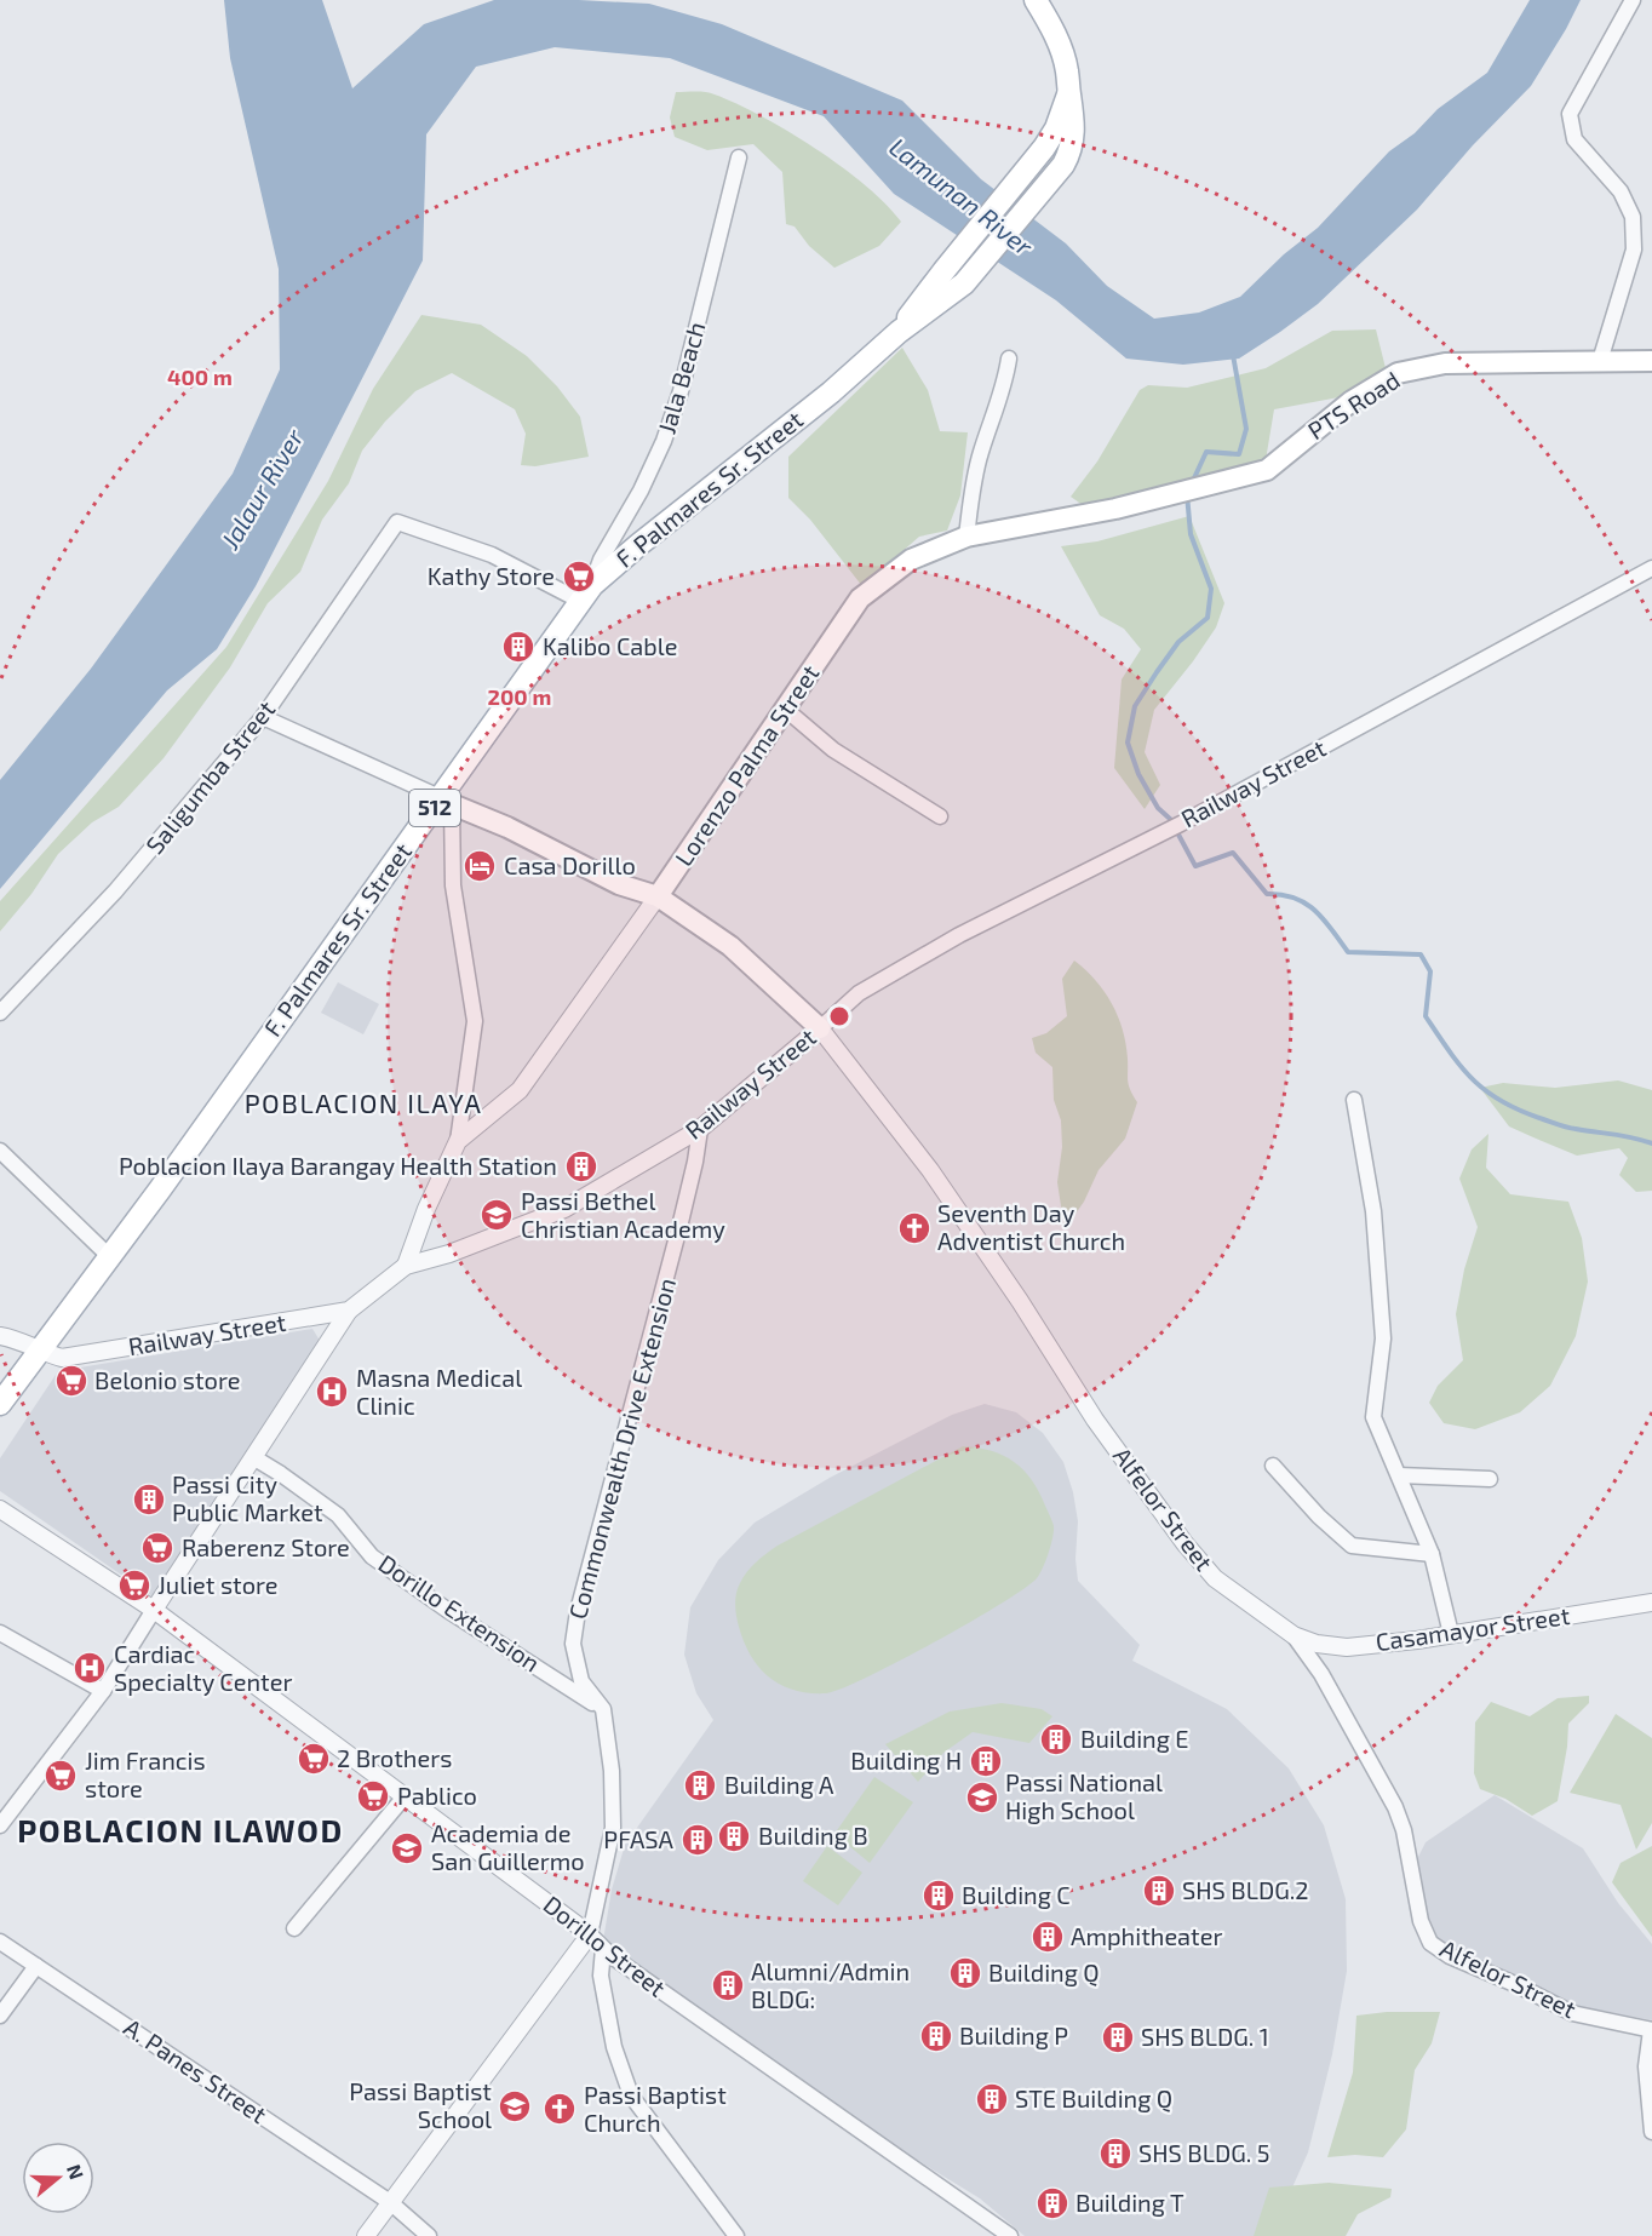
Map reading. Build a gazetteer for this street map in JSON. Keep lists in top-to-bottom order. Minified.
{"streets":{"main road":["PTS Road","F. Palmares Sr. Street","Lorenzo Palma Street","512"],"street":["Jala Beach","Saligumba Street","Railway Street","Commonwealth Drive Extension","Alfelor Street","Dorillo Extension","Casamayor Street","Dorillo Street","A. Panes Street"]},"crossings":[["Jala Beach","F. Palmares Sr. Street"],["Jala Beach","Saligumba Street"],["PTS Road","Lorenzo Palma Street"],["F. Palmares Sr. Street","Saligumba Street"],["F. Palmares Sr. Street","Railway Street"],["F. Palmares Sr. Street","512"],["Railway Street","Commonwealth Drive Extension"],["Railway Street","Alfelor Street"],["Commonwealth Drive Extension","Dorillo Extension"],["Commonwealth Drive Extension","Dorillo Street"],["Alfelor Street","Casamayor Street"]],"districts":["POBLACION ILAYA","POBLACION ILAWOD"],"water":["Lamunan River","Jalaur River"],"places":{"supermarket":["Kathy Store","Belonio store","Raberenz Store","Juliet store","2 Brothers","Jim Francis store","Pablico"],"building":["Kalibo Cable","Poblacion Ilaya Barangay Health Station","Passi City Public Market","Building E","Building H","Building A","Building B","PFASA","SHS BLDG.2","Building C","Amphitheater","Building Q","Alumni/Admin BLDG:","Building P","SHS BLDG. 1","STE Building Q","SHS BLDG. 5","Building T"],"hotel":["Casa Dorillo"],"school or university":["Passi Bethel Christian Academy","Passi National High School","Academia de San Guillermo","Passi Baptist School"],"church":["Seventh Day Adventist Church","Passi Baptist Church"],"hospital":["Masna Medical Clinic","Cardiac Specialty Center"]},"north":"right","rings":["400 m","200 m"]}
